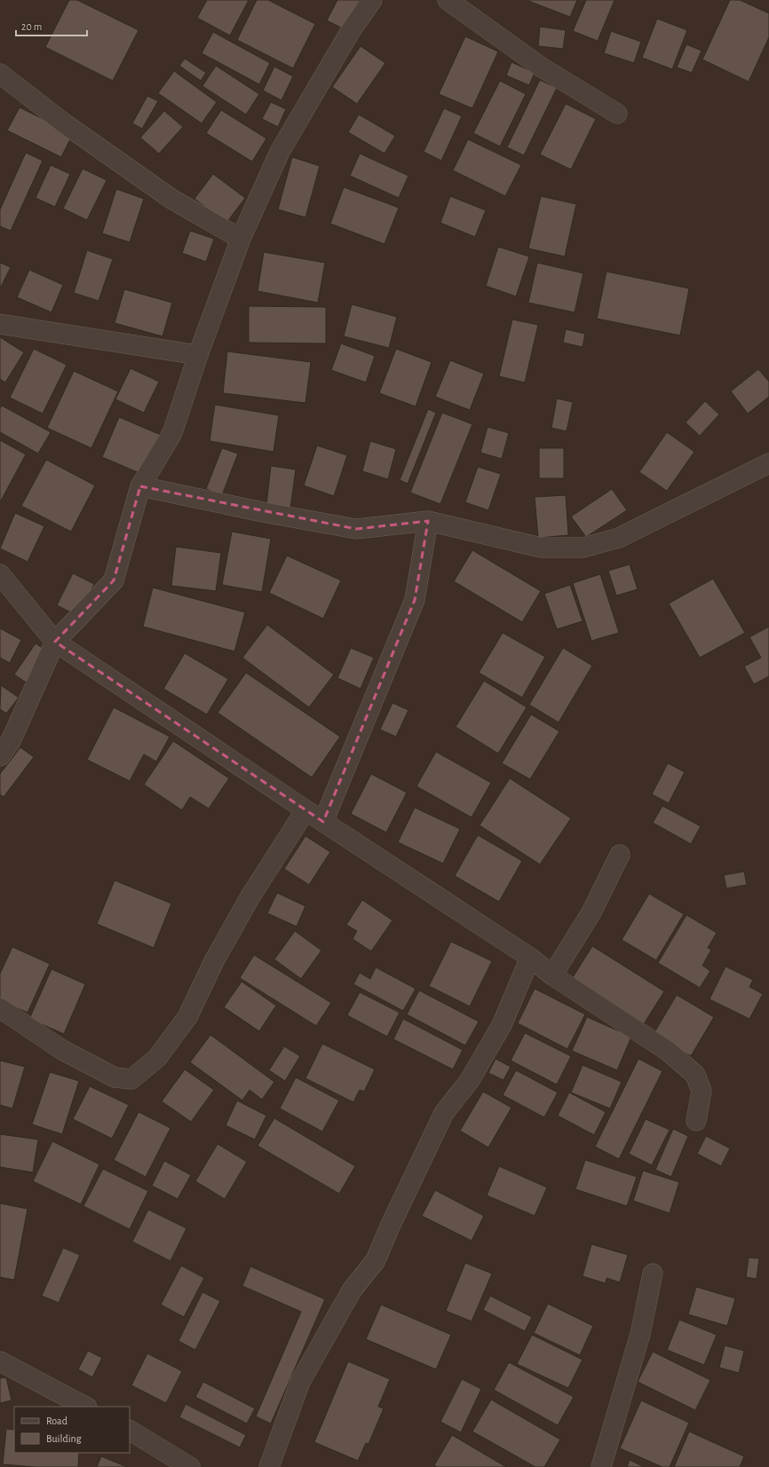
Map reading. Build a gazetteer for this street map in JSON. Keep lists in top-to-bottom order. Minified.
{"legend":["Road","Building"],"scale_bar":"20 m"}
